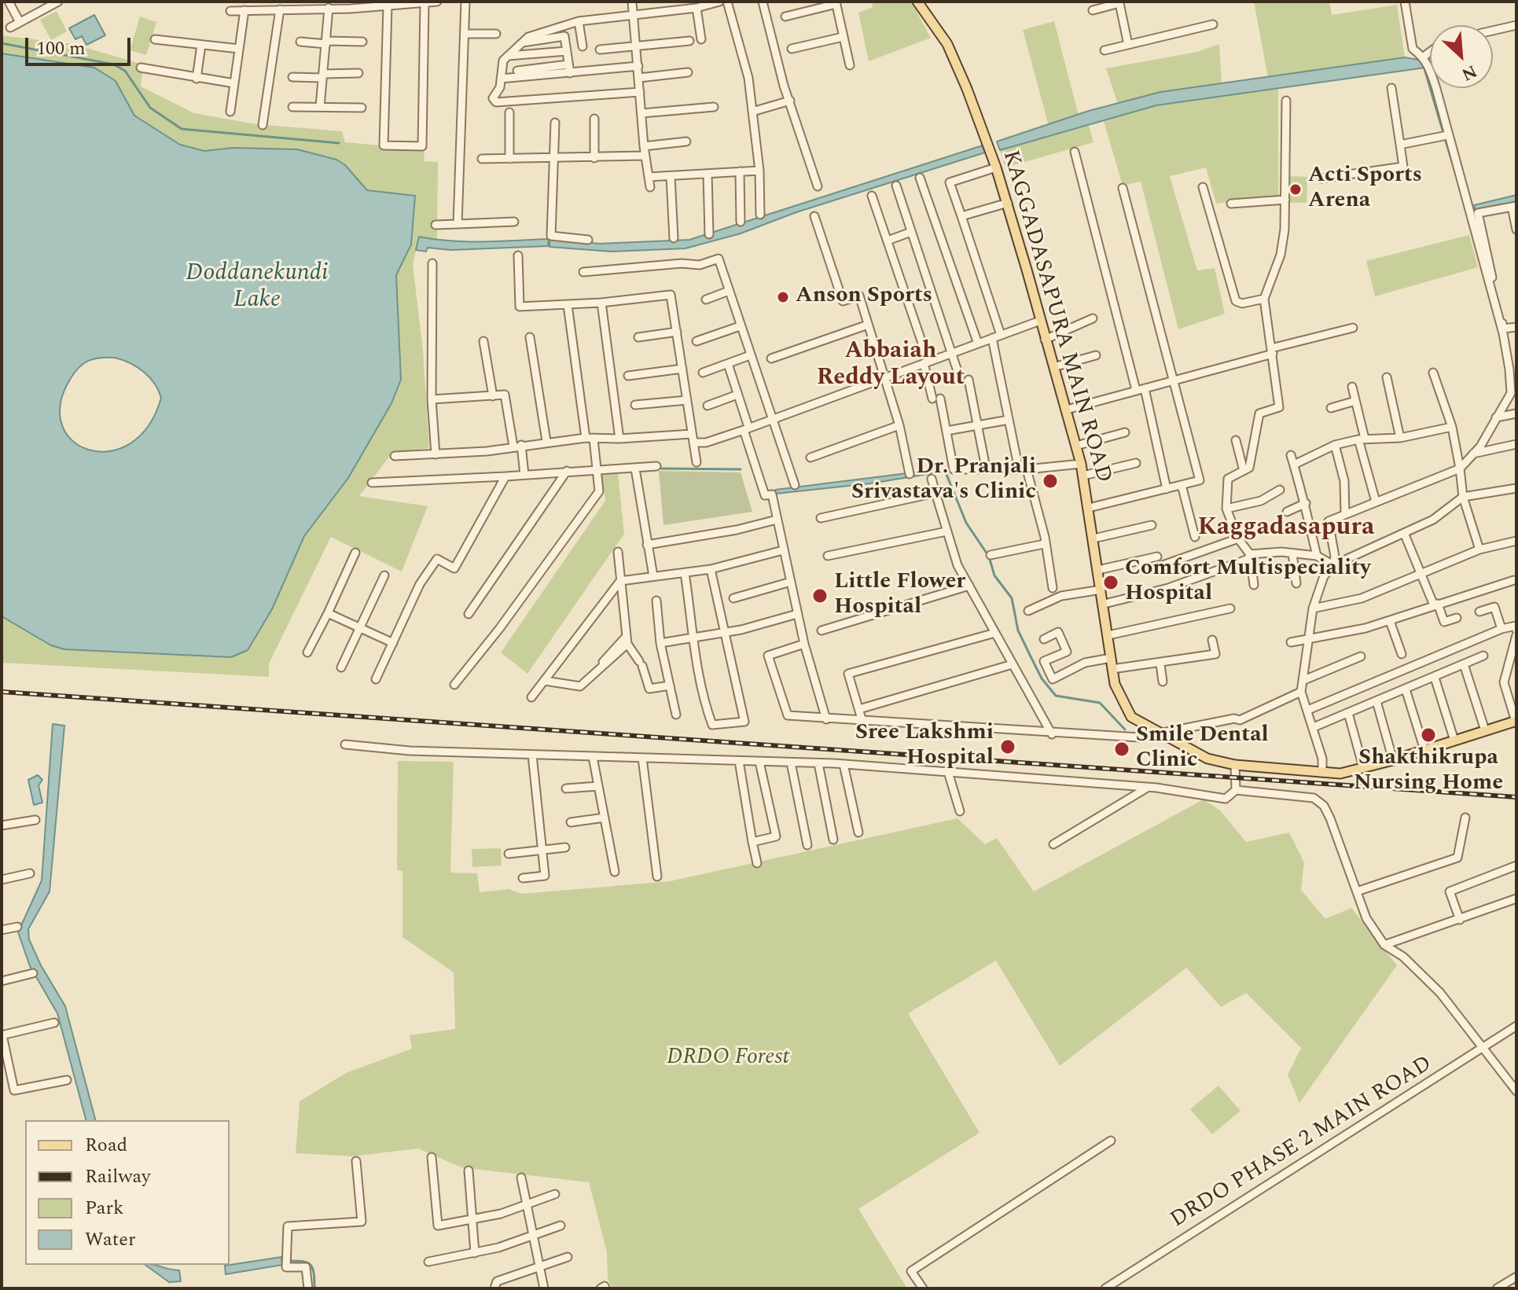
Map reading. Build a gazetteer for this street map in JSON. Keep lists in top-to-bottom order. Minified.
{"streets":{"main road":["KAGGADASAPURA MAIN ROAD"],"street":["DRDO PHASE 2 MAIN ROAD"]},"districts":["Abbaiah Reddy Layout","Kaggadasapura"],"water":["Doddanekundi Lake"],"parks":["DRDO Forest"],"places":["Acti Sports Arena","Anson Sports","Dr. Pranjali Srivastava's Clinic","Comfort Multispeciality Hospital","Little Flower Hospital","Shakthikrupa Nursing Home","Sree Lakshmi Hospital","Smile Dental Clinic"],"legend":["Road","Railway","Park","Water"],"scale_bar":"100 m","north":"bottom right"}
